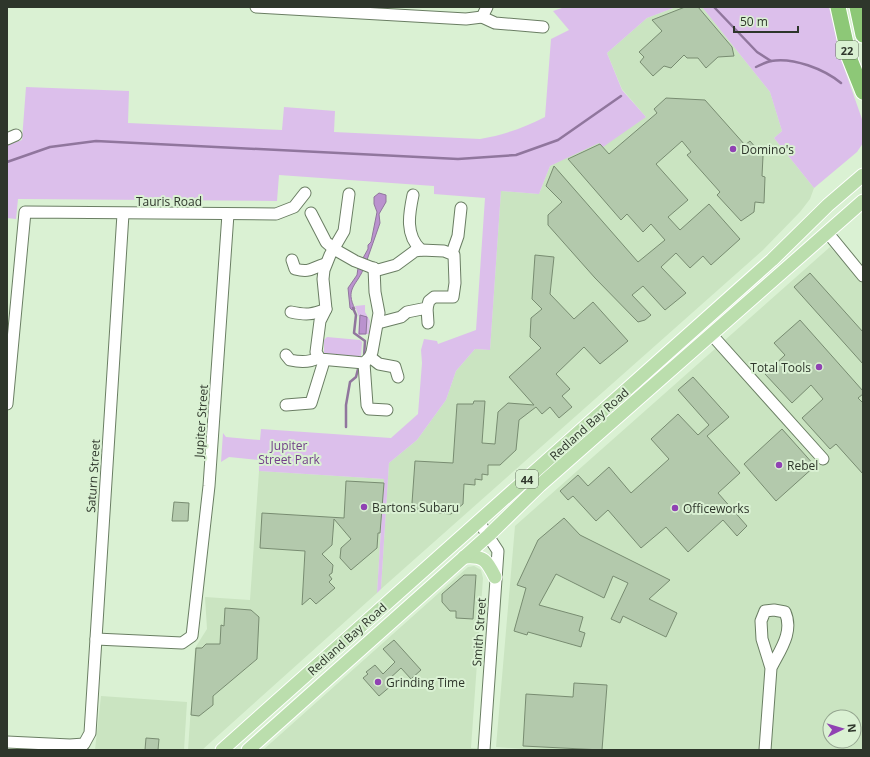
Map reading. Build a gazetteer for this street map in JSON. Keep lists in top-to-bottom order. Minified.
{"streets":{"highway":["22"],"main road":["Redland Bay Road","44"],"street":["Tauris Road","Jupiter Street","Saturn Street","Smith Street"]},"crossings":[["Tauris Road","Jupiter Street"],["Tauris Road","Saturn Street"],["Jupiter Street","Saturn Street"],["Redland Bay Road","Smith Street"]],"parks":["Jupiter Street Park"],"places":["Domino's","Total Tools","Rebel","Bartons Subaru","Officeworks","Grinding Time"],"scale_bar":"50 m","north":"right"}
